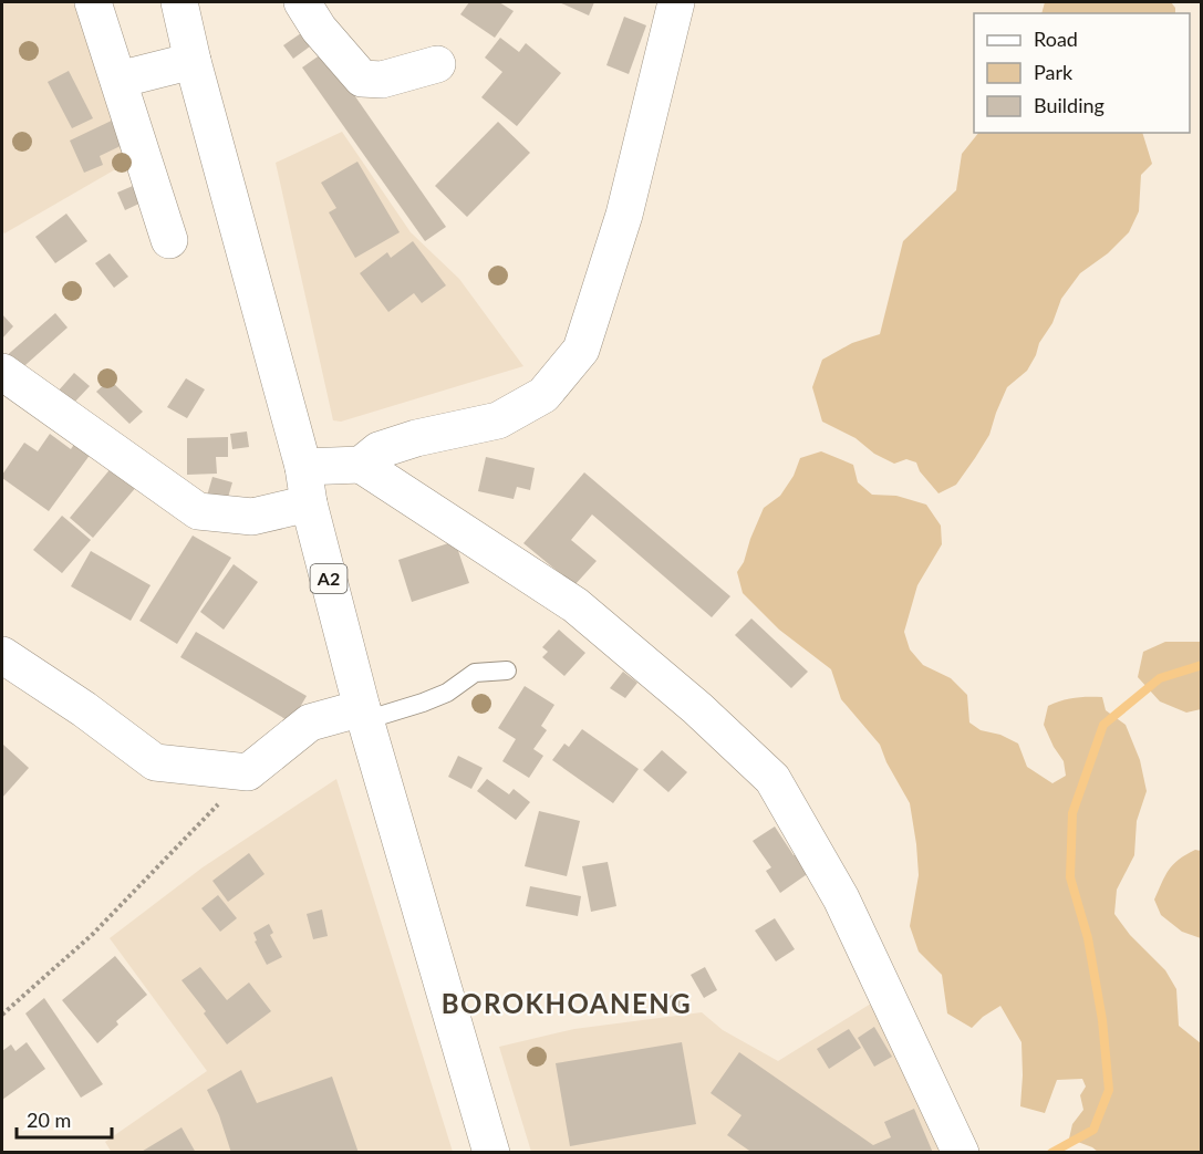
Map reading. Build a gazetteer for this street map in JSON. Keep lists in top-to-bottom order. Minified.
{"streets":{"street":["A2"]},"districts":["BOROKHOANENG"],"legend":["Road","Park","Building"],"scale_bar":"20 m"}
